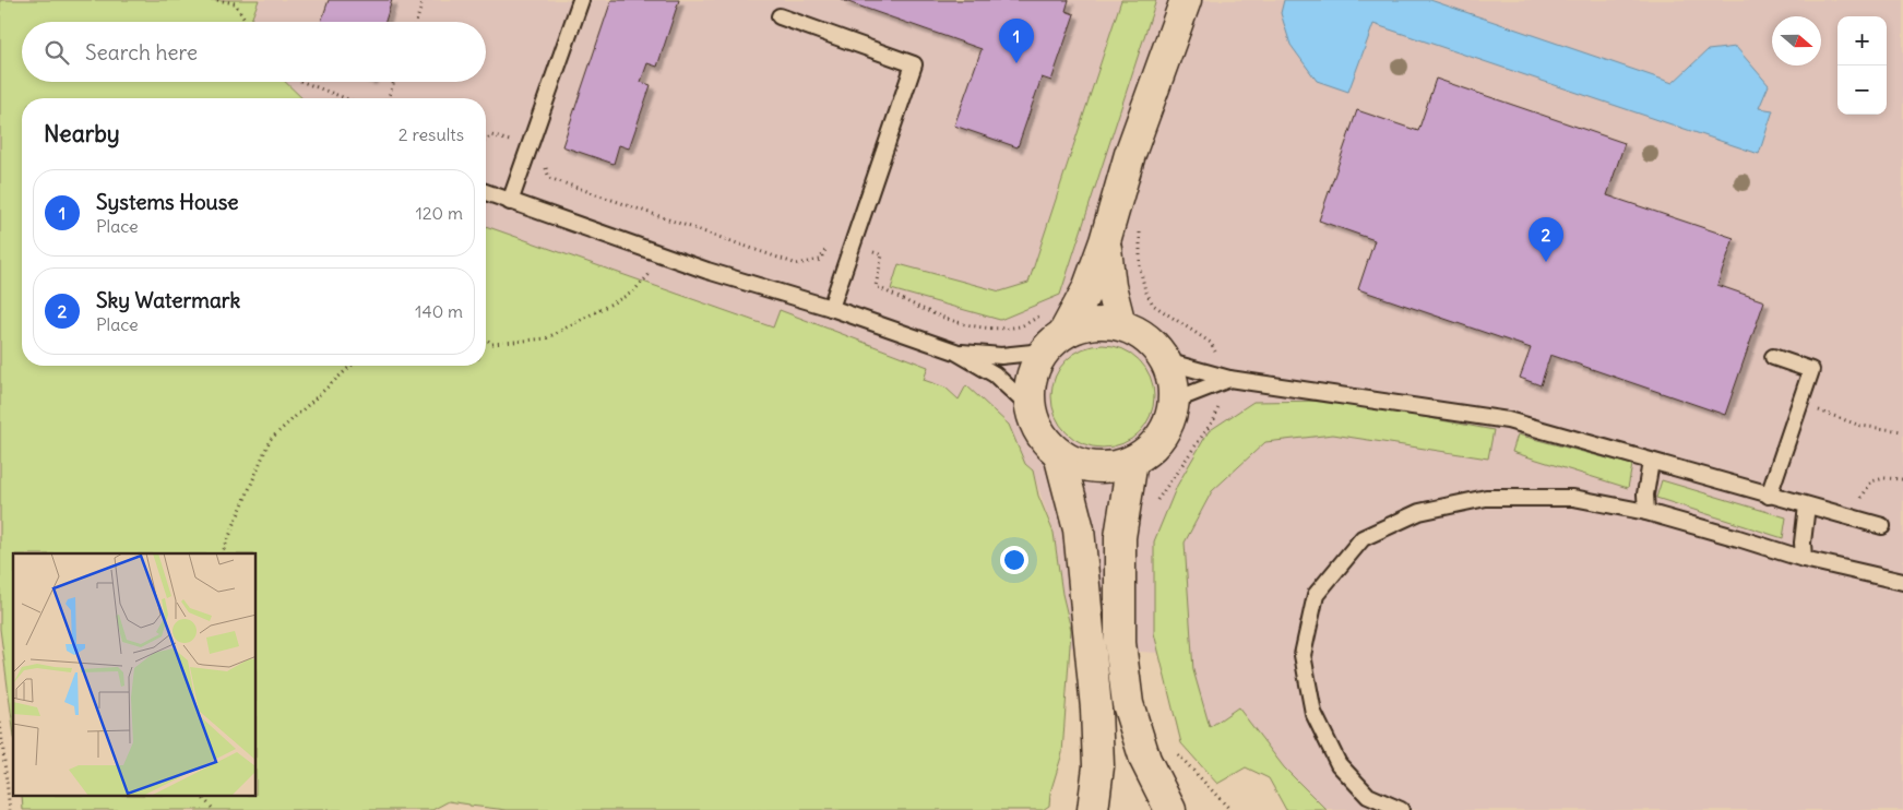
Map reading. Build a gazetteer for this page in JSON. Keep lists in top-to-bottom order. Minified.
{"north":"right","page":{"map_buttons":["+","−"],"pins":["1","2"],"search":"Search here","heading":["Nearby","2 results"],"list":[{"mark":"1","name":"Systems House","note":"Place","value":"120 m"},{"mark":"2","name":"Sky Watermark","note":"Place","value":"140 m"}]}}
